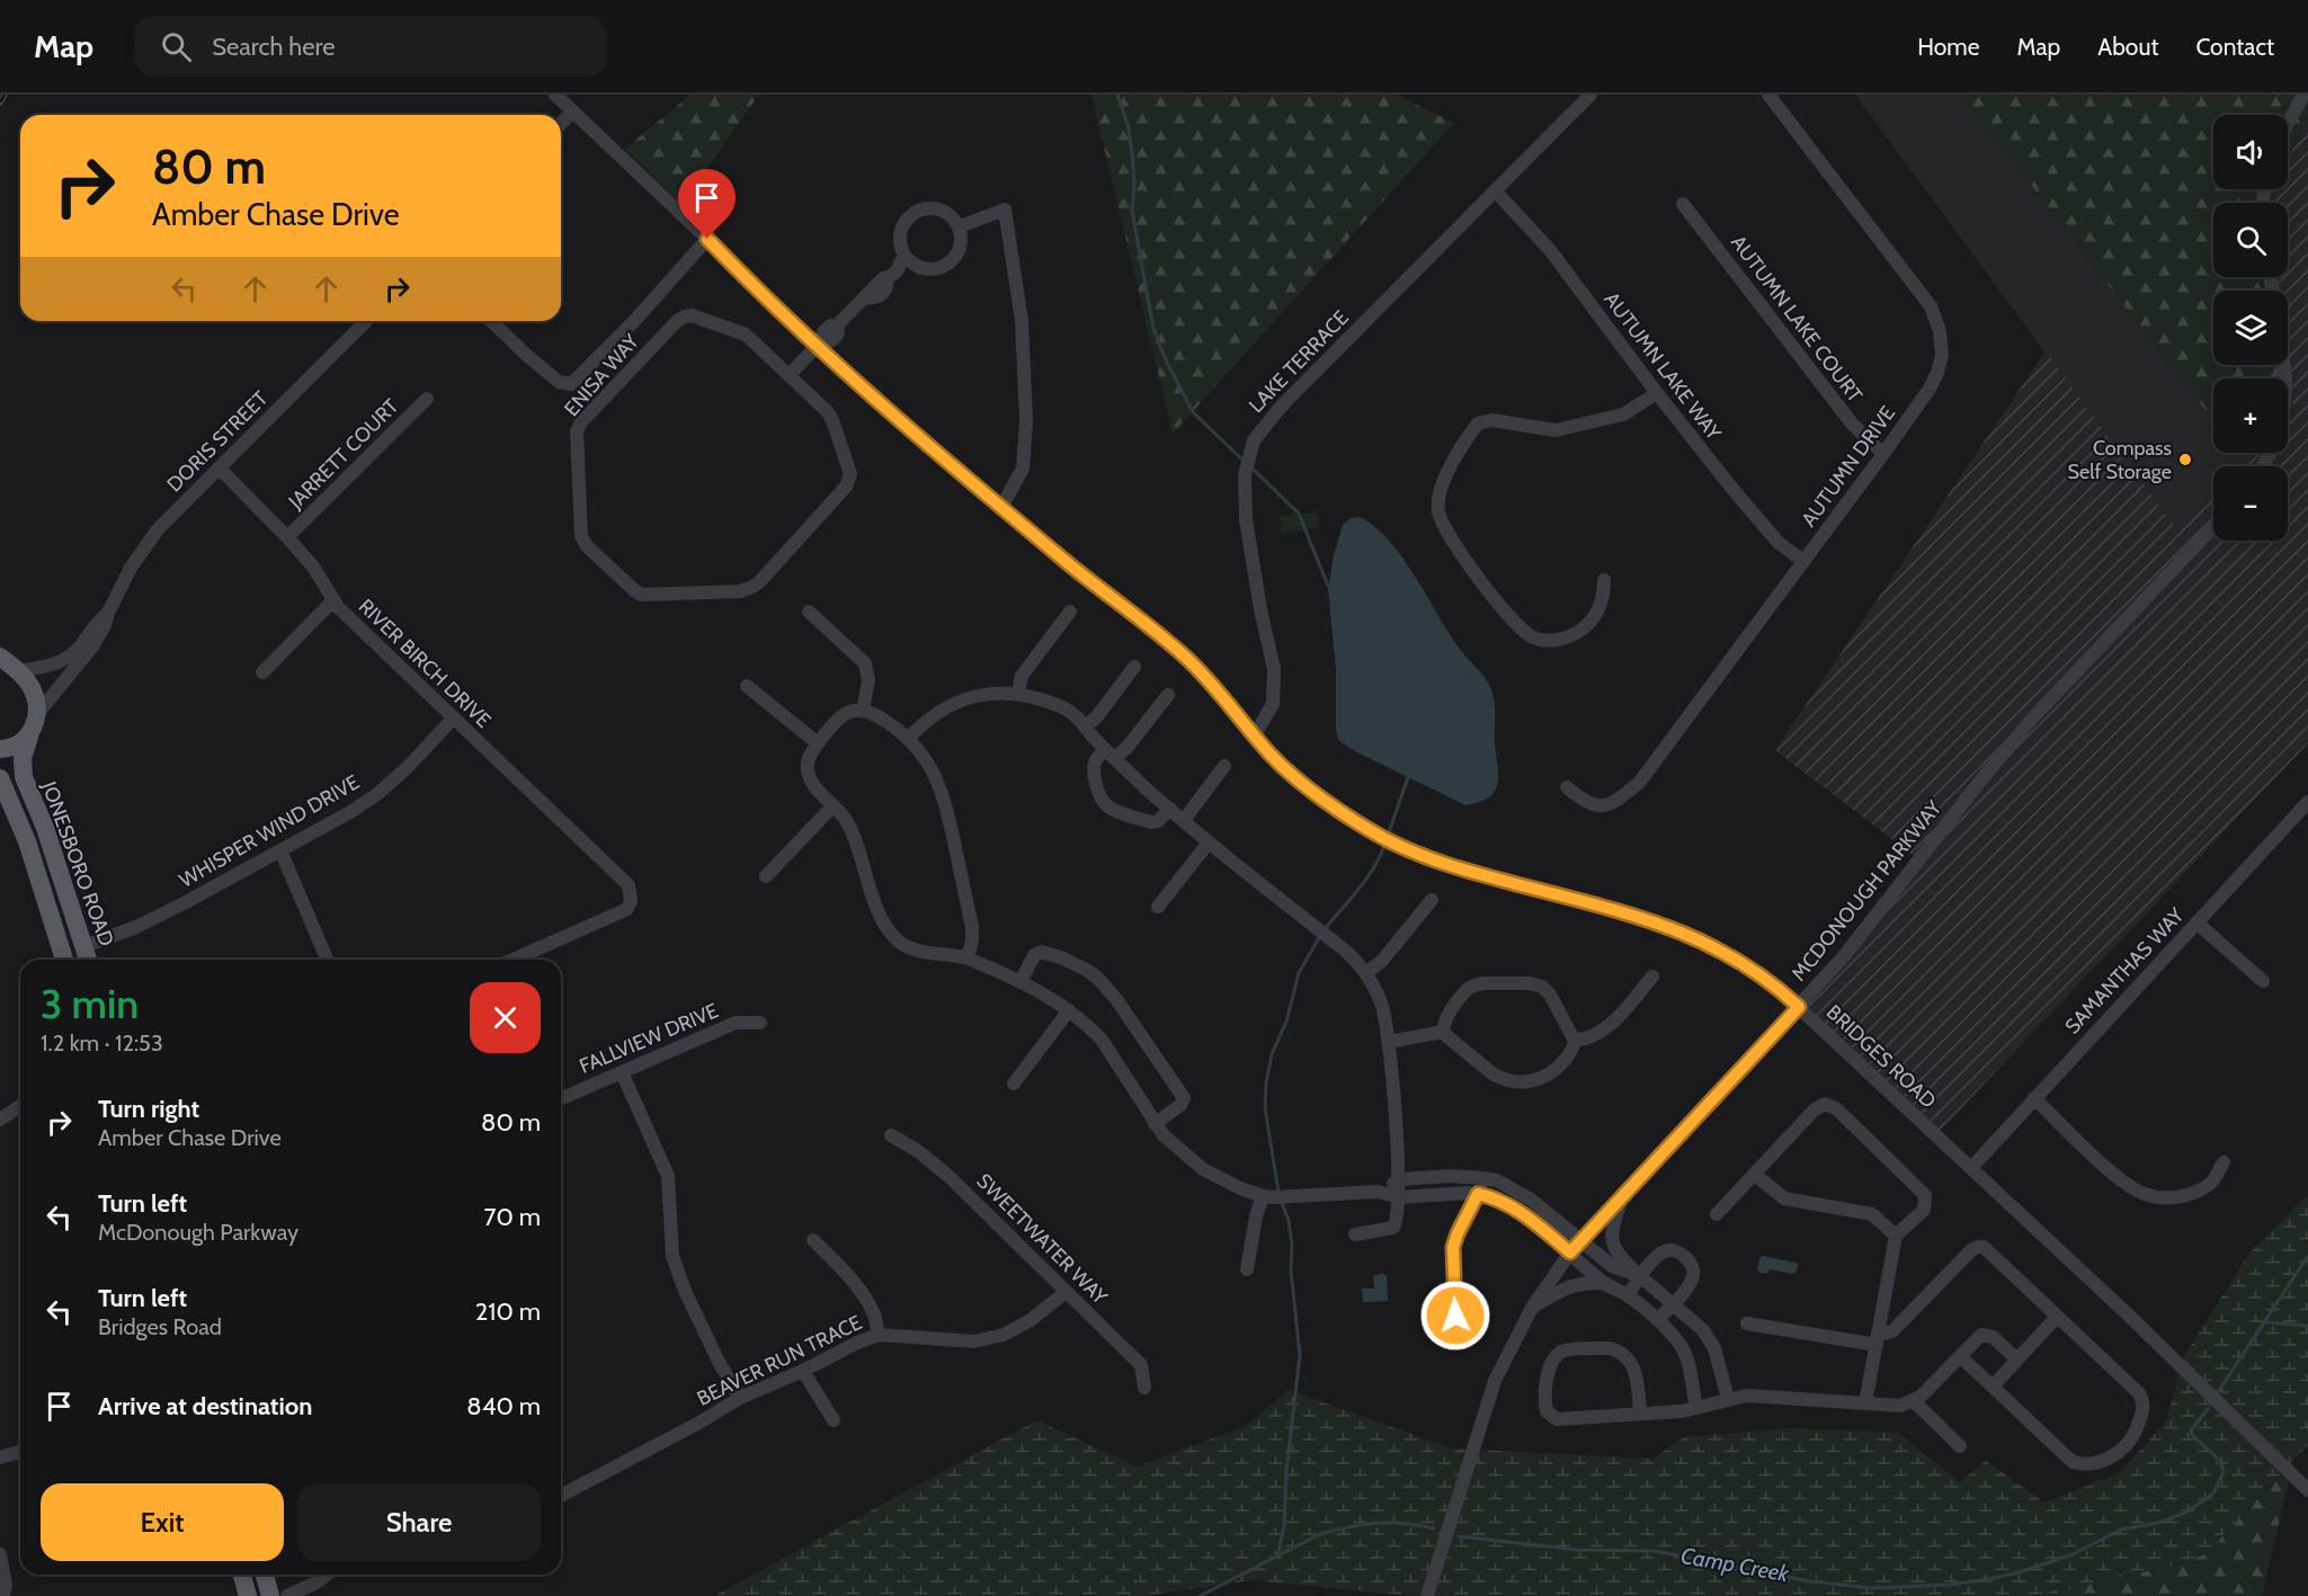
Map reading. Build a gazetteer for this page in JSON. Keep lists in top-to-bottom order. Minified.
{"streets":{"main road":["JONESBORO ROAD"],"street":["AUTUMN LAKE COURT","LAKE TERRACE","AUTUMN LAKE WAY","ENISA WAY","DORIS STREET","JARRETT COURT","AUTUMN DRIVE","RIVER BIRCH DRIVE","WHISPER WIND DRIVE","MCDONOUGH PARKWAY","SAMANTHAS WAY","FALLVIEW DRIVE","BRIDGES ROAD","SWEETWATER WAY","BEAVER RUN TRACE"]},"crossings":[["AUTUMN LAKE COURT","AUTUMN DRIVE"],["LAKE TERRACE","AUTUMN LAKE WAY"],["LAKE TERRACE","BRIDGES ROAD"],["AUTUMN LAKE WAY","AUTUMN DRIVE"],["DORIS STREET","RIVER BIRCH DRIVE"],["DORIS STREET","JONESBORO ROAD"],["JARRETT COURT","RIVER BIRCH DRIVE"],["RIVER BIRCH DRIVE","WHISPER WIND DRIVE"],["WHISPER WIND DRIVE","JONESBORO ROAD"],["MCDONOUGH PARKWAY","BRIDGES ROAD"],["SAMANTHAS WAY","BRIDGES ROAD"],["SWEETWATER WAY","BEAVER RUN TRACE"]],"water":["Camp Creek"],"places":["Compass Self Storage"],"page":{"header":"Map","search":"Search here","nav":["Home","Map","About","Contact"],"map_buttons":["+","−"],"turn":["80 m","Amber Chase Drive"],"heading":["3 min","1.2 km · 12:53"],"list":[{"name":"Turn right","note":"Amber Chase Drive","value":"80 m"},{"name":"Turn left","note":"McDonough Parkway","value":"70 m"},{"name":"Turn left","note":"Bridges Road","value":"210 m"},{"name":"Arrive at destination","value":"840 m"}],"buttons":["Exit","Share"]}}
